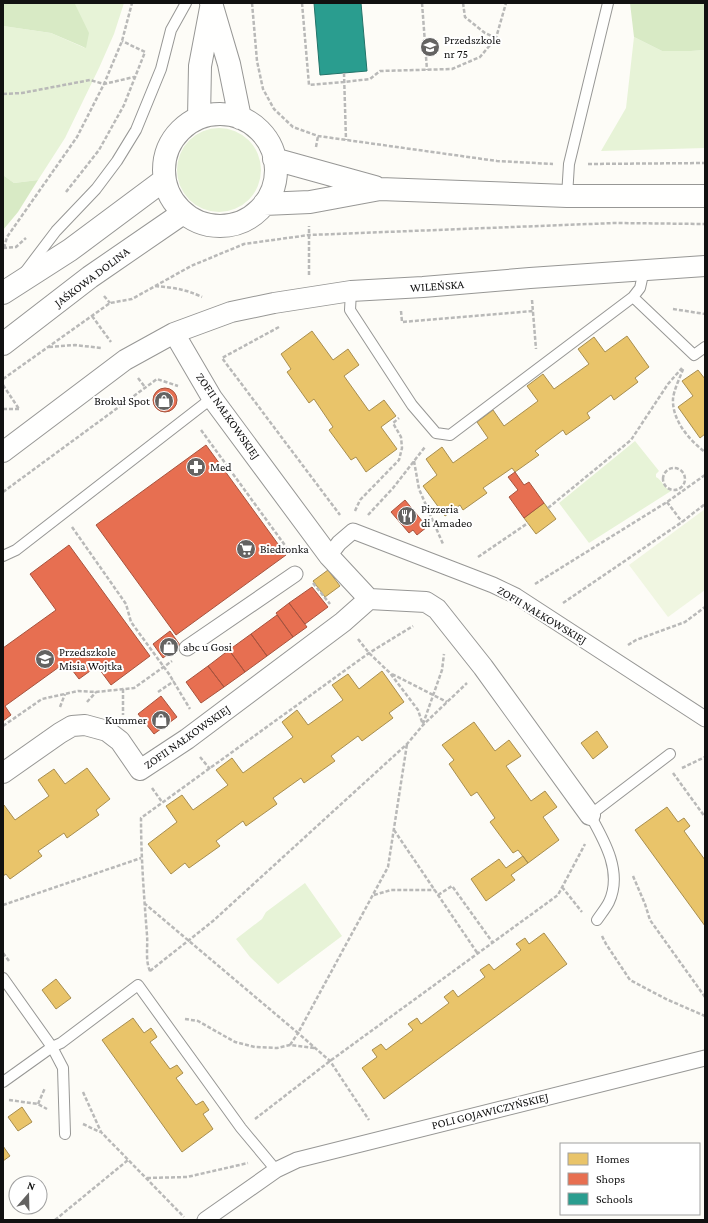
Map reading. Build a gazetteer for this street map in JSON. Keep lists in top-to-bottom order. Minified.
{"streets":{"street":["JAŚKOWA DOLINA","WILEŃSKA","ZOFII NAŁKOWSKIEJ","POLI GOJAWICZYŃSKIEJ"]},"crossings":[["WILEŃSKA","ZOFII NAŁKOWSKIEJ"]],"places":{"school or university":["Przedszkole nr 75","Przedszkole Misia Wojtka"],"shop":["Brokuł Spot","abc u Gosi","Kummer"],"pharmacy":["Med"],"restaurant":["Pizzeria di Amadeo"],"supermarket":["Biedronka"]},"legend":["Homes","Shops","Schools"],"north":"top"}
